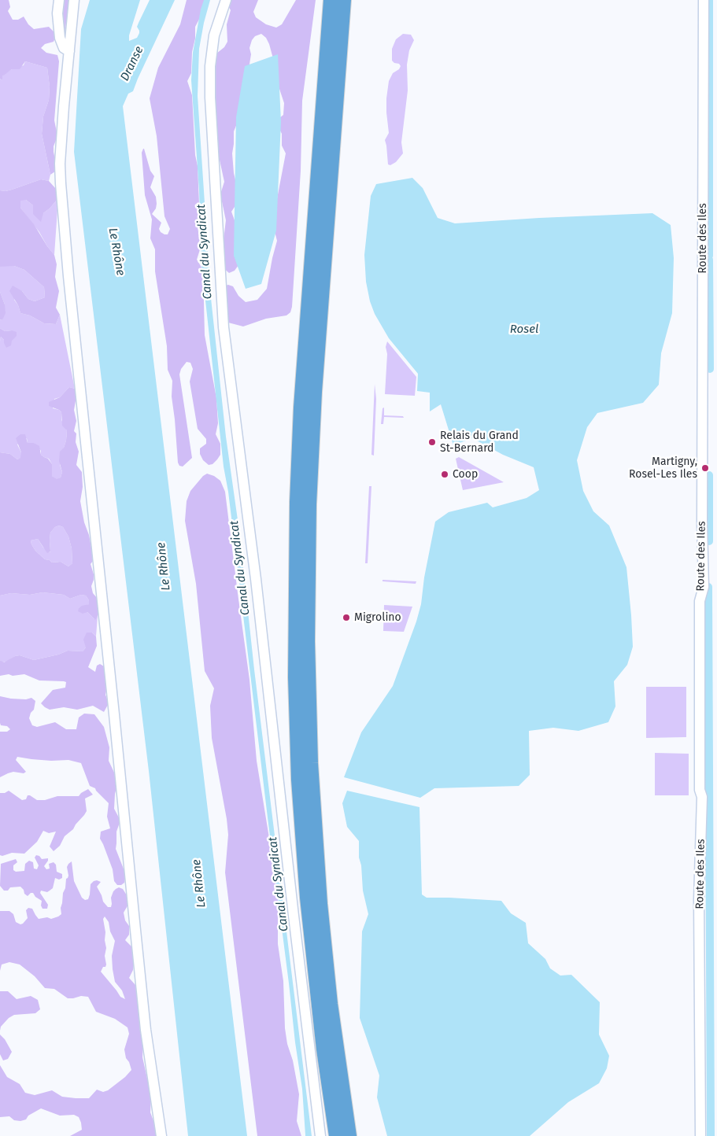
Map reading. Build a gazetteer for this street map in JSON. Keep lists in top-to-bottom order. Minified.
{"streets":{"street":["Route des Iles"]},"water":["Dranse","Le Rhône","Canal du Syndicat","Rosel"],"places":["Relais du Grand St-Bernard","Martigny, Rosel-Les Iles","Coop","Migrolino"]}
